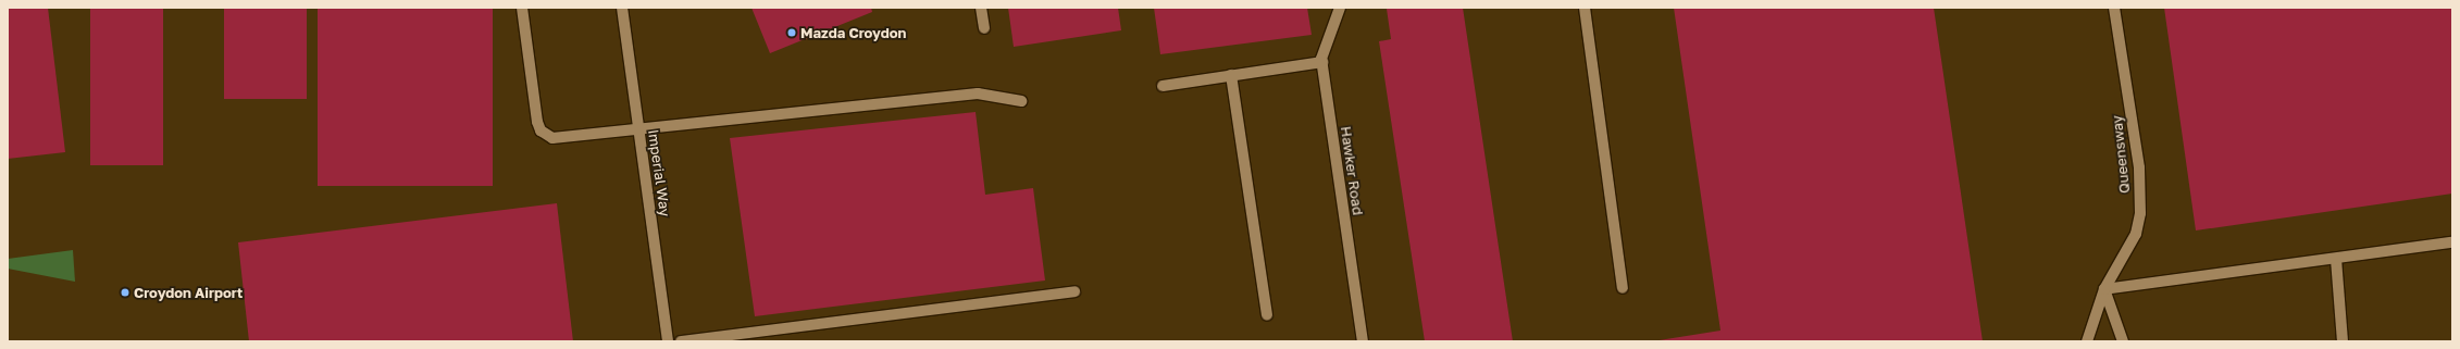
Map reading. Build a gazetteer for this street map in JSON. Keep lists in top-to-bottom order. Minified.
{"streets":{"street":["Queensway","Hawker Road","Imperial Way"]},"places":["Mazda Croydon","Croydon Airport"]}
